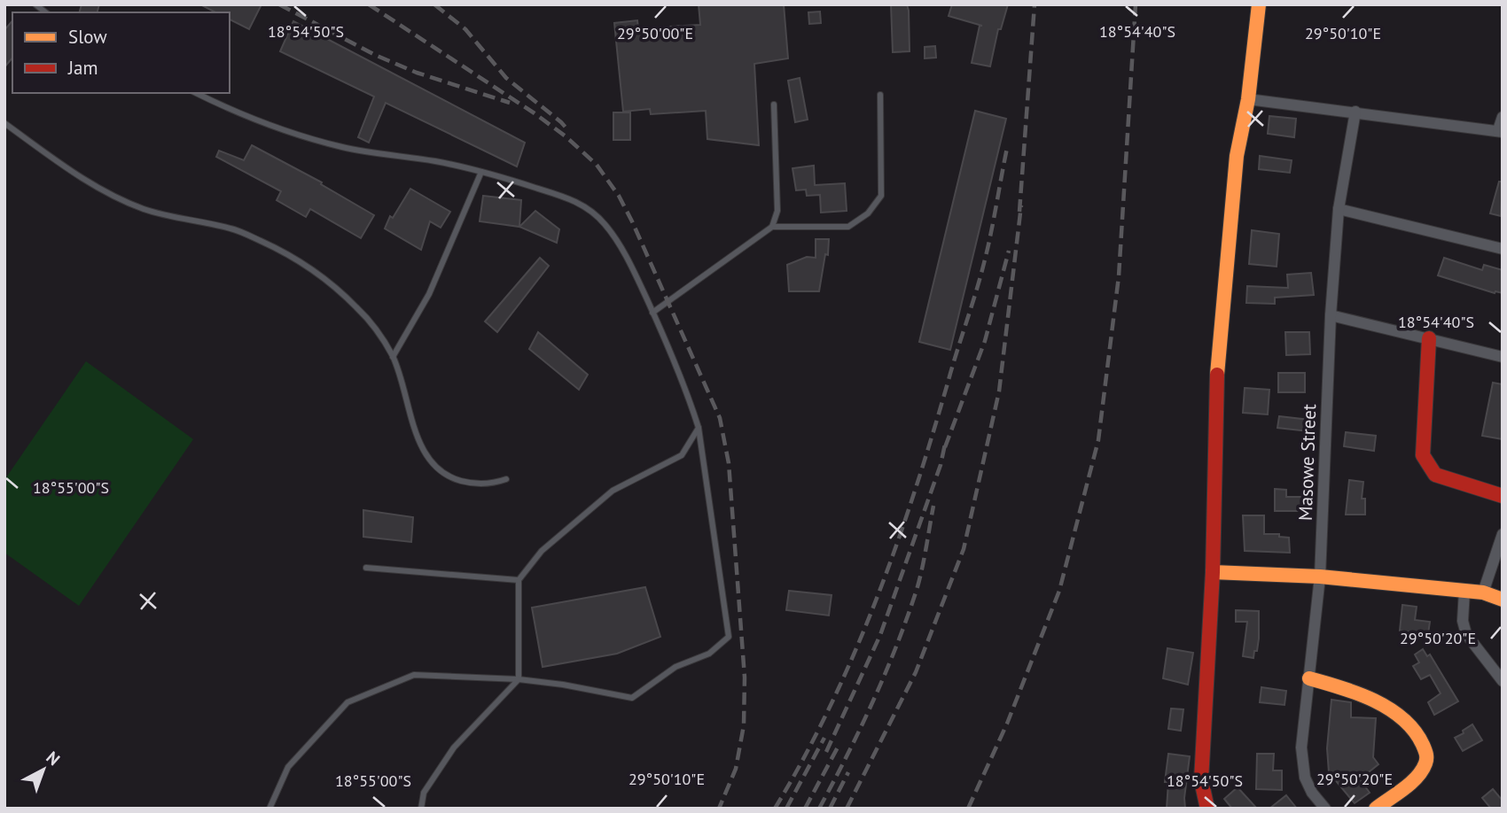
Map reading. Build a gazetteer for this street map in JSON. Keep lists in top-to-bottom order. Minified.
{"streets":{"street":["Masowe Street"]},"legend":["Slow","Jam"],"north":"top right","coordinates":["18°54'50\"S","18°54'40\"S","29°50'00\"E","29°50'10\"E","18°55'00\"S","29°50'20\"E"]}
